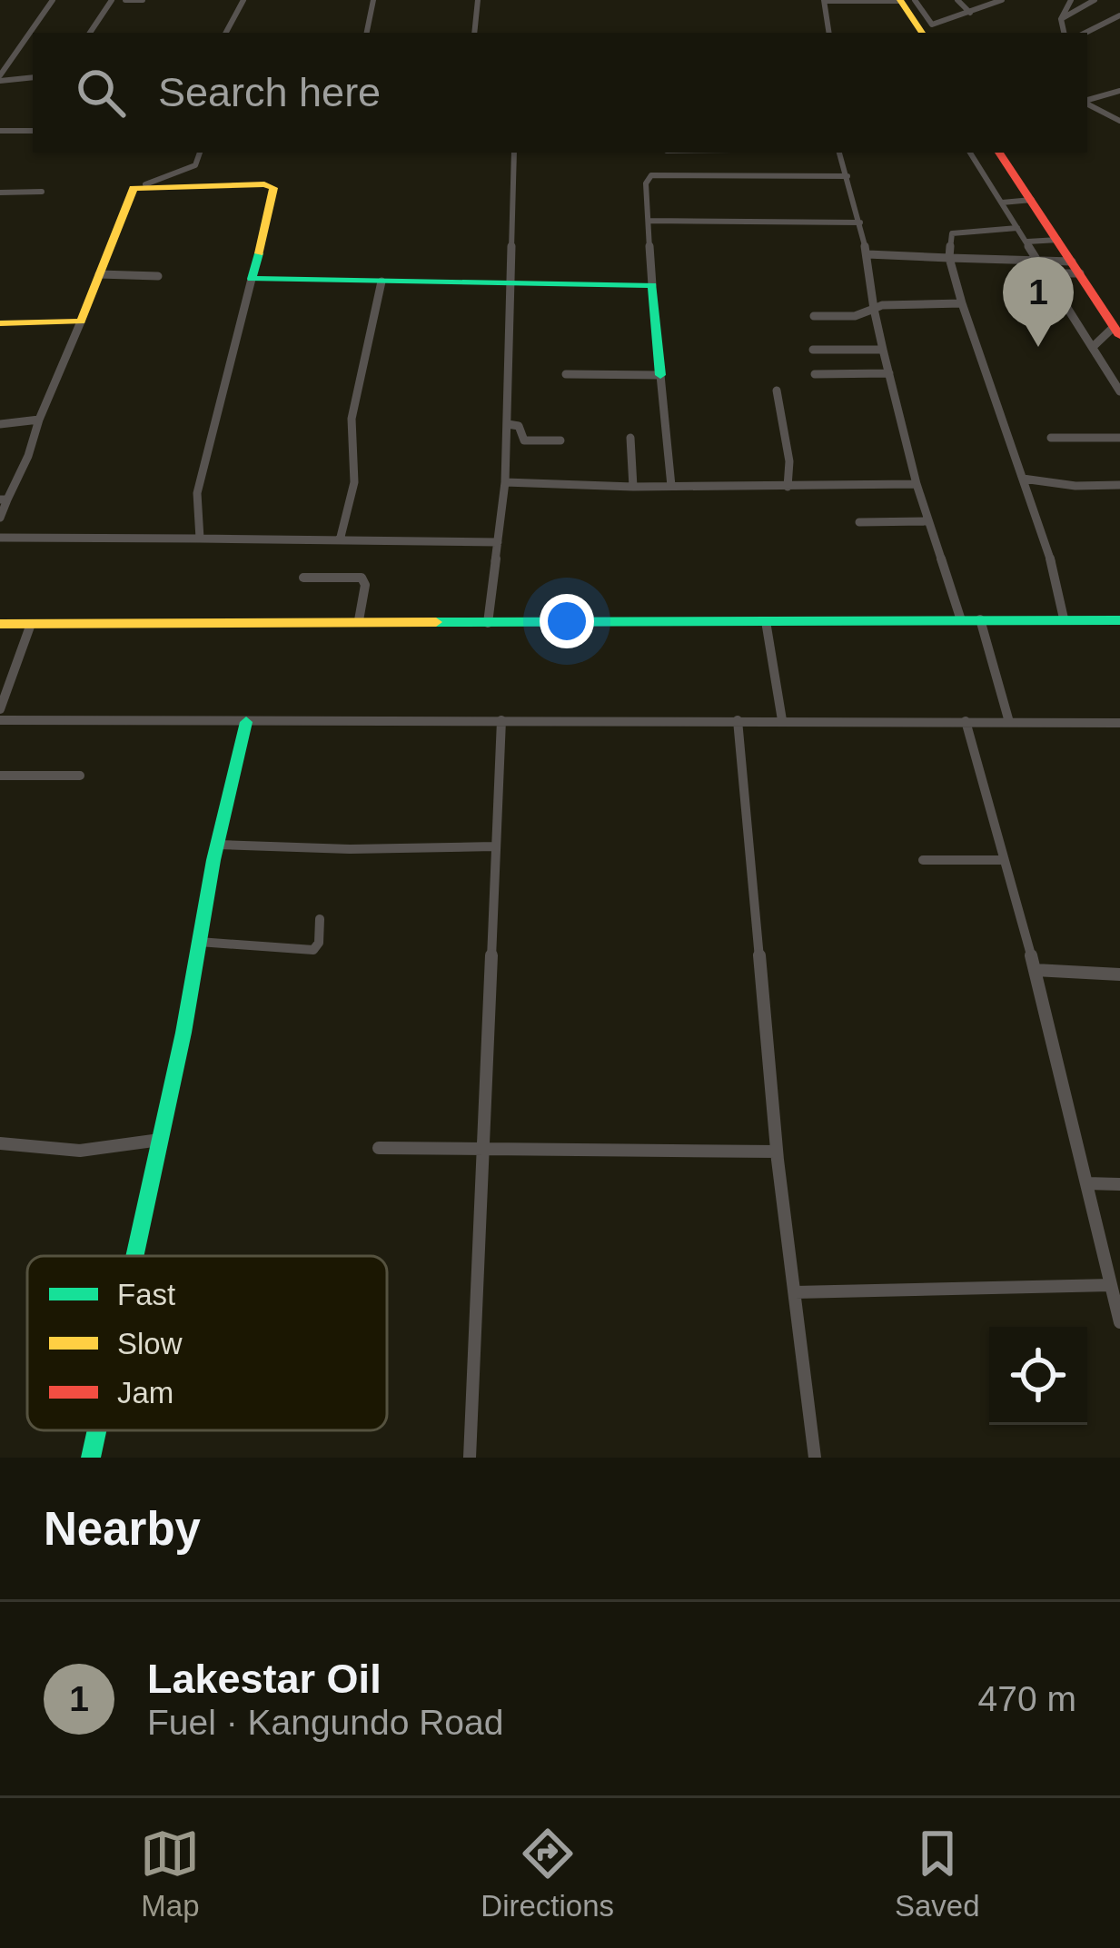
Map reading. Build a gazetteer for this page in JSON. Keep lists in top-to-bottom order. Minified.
{"legend":["Fast","Slow","Jam"],"page":{"search":"Search here","pins":"1","heading":"Nearby","list":[{"mark":"1","name":"Lakestar Oil","note":"Fuel · Kangundo Road","value":"470 m"}],"nav":["Map","Directions","Saved"]}}
